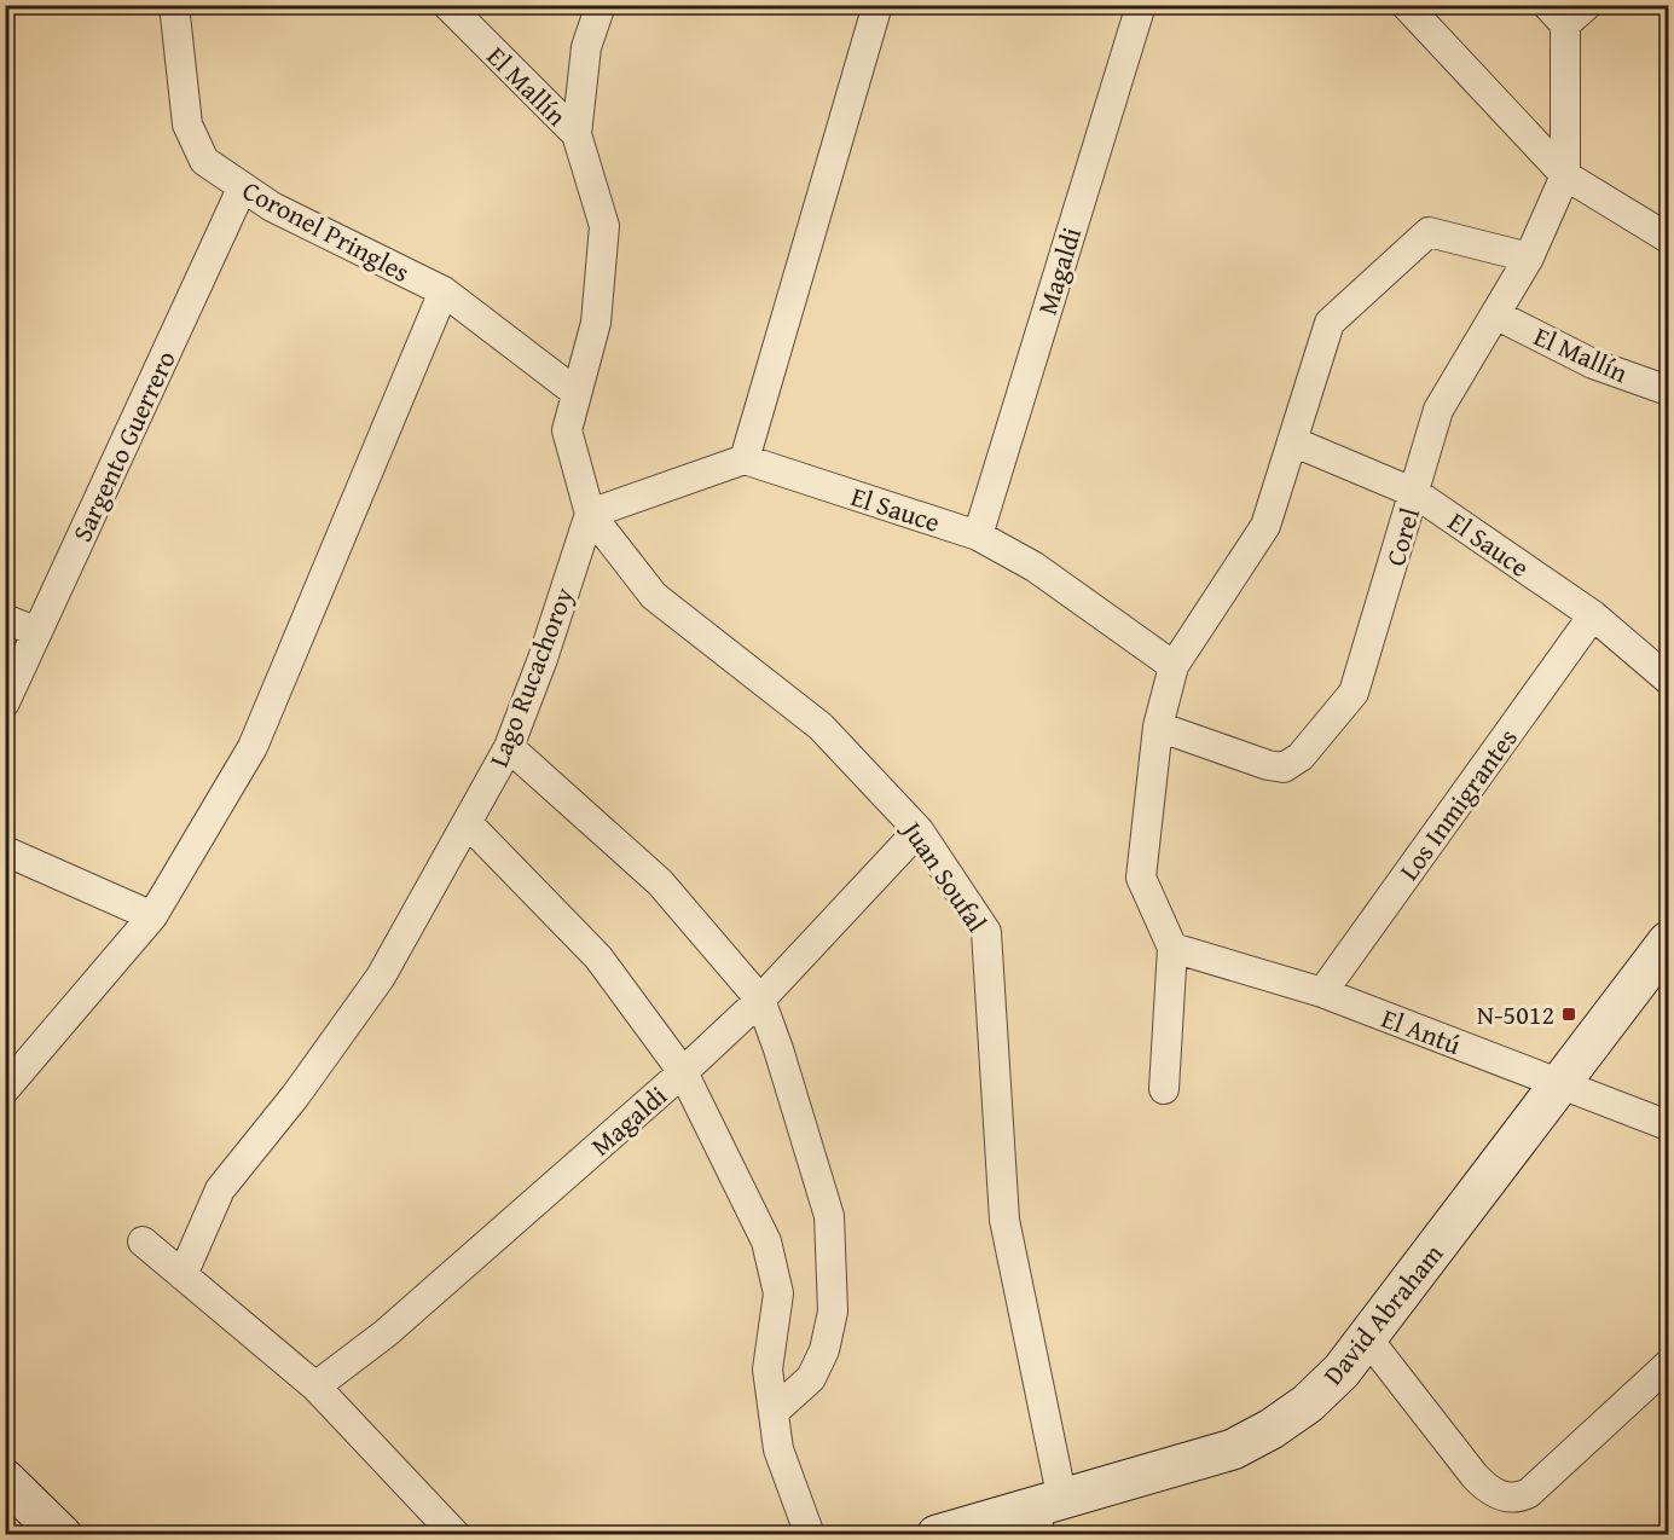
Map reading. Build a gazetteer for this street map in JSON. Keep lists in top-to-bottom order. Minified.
{"streets":{"main road":["David Abraham"],"street":["El Mallín","Coronel Pringles","Magaldi","Sargento Guerrero","El Sauce","Corel","Lago Rucachoroy","Los Inmigrantes","Juan Soufal","El Antú"]},"crossings":[["El Mallín","Corel"],["Coronel Pringles","Sargento Guerrero"],["Magaldi","El Sauce"],["Magaldi","Juan Soufal"],["El Sauce","Corel"],["El Sauce","Los Inmigrantes"],["Lago Rucachoroy","Juan Soufal"],["Los Inmigrantes","El Antú"],["Juan Soufal","David Abraham"],["El Antú","David Abraham"]],"places":{"transit":["N-5012"]}}
